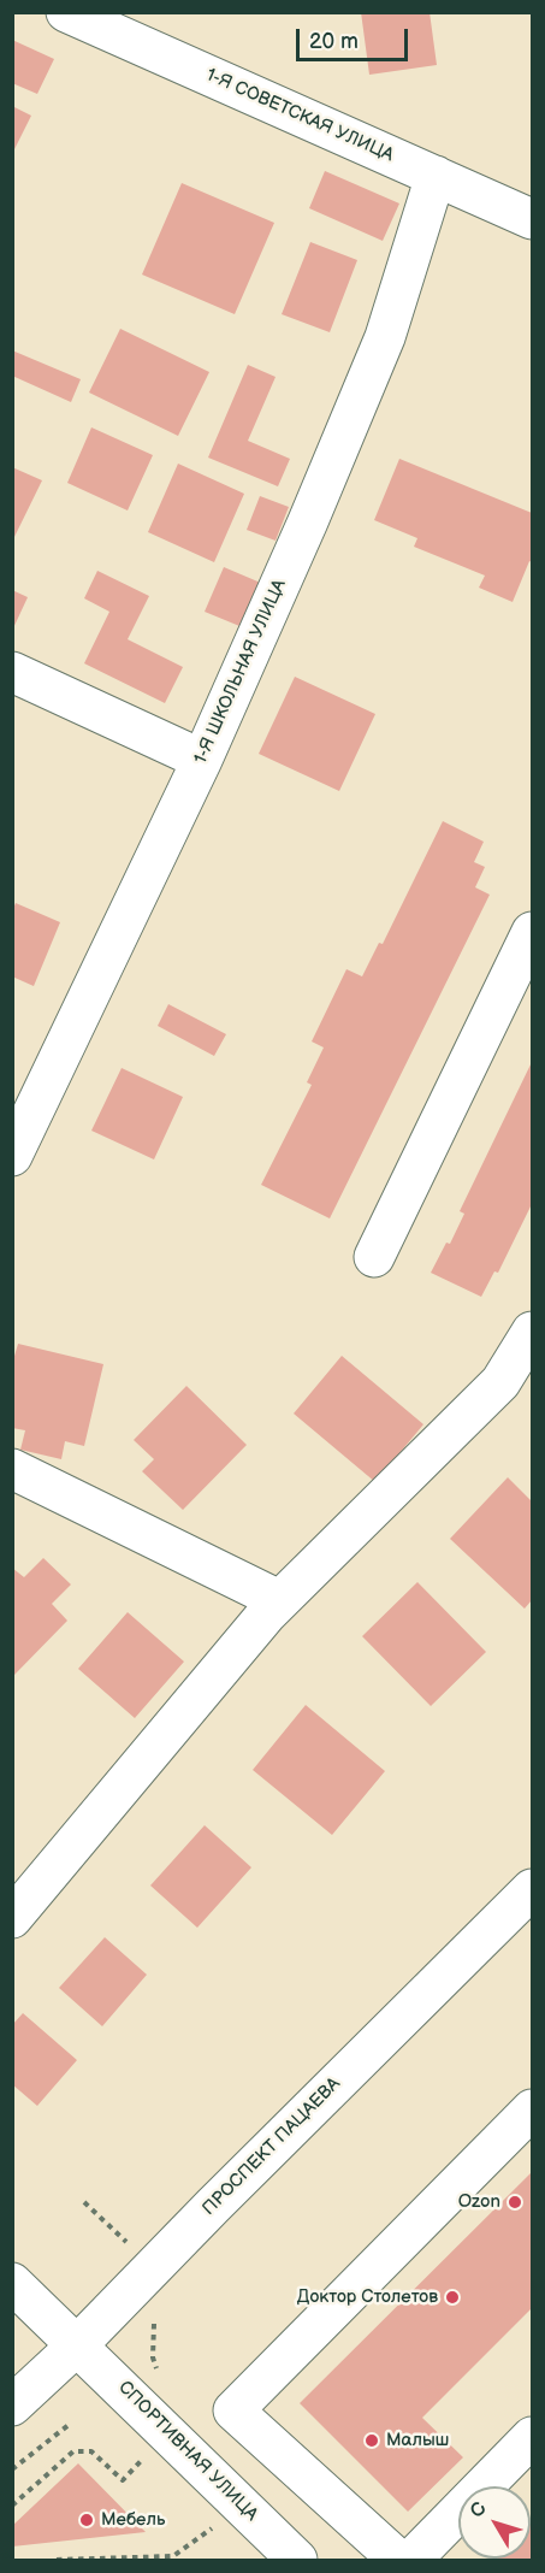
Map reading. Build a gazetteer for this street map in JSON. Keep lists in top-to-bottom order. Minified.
{"streets":{"street":["1-Я СОВЕТСКАЯ УЛИЦА","1-Я ШКОЛЬНАЯ УЛИЦА","ПРОСПЕКТ ПАЦАЕВА","СПОРТИВНАЯ УЛИЦА"]},"crossings":[["1-Я СОВЕТСКАЯ УЛИЦА","1-Я ШКОЛЬНАЯ УЛИЦА"],["ПРОСПЕКТ ПАЦАЕВА","СПОРТИВНАЯ УЛИЦА"]],"places":["Ozon","Доктор Столетов","Малыш","Мебель"],"scale_bar":"20 m","north":"top left"}
